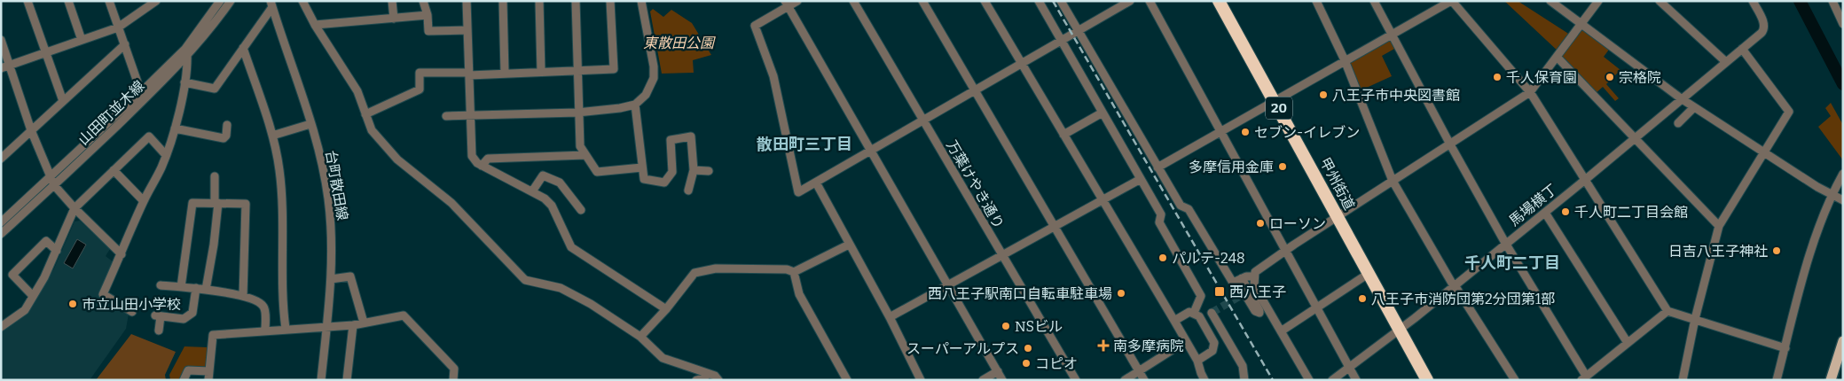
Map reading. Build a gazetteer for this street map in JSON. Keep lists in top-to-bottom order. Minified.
{"streets":{"highway":["20","甲州街道"],"street":["山田町並木線","万葉けやき通り","台町散田線","馬場横丁"]},"crossings":[["甲州街道","馬場横丁"]],"districts":["散田町三丁目","千人町二丁目"],"parks":["東散田公園"],"places":{"other":["千人保育園","宗格院","八王子市中央図書館","セブン-イレブン","多摩信用金庫","千人町二丁目会館","ローソン","日吉八王子神社","パルテ-248","西八王子駅南口自転車駐車場","八王子市消防団第2分団第1部","市立山田小学校","NSビル","スーパーアルプス","コピオ"],"transit":["西八王子"],"health":["南多摩病院"]}}
